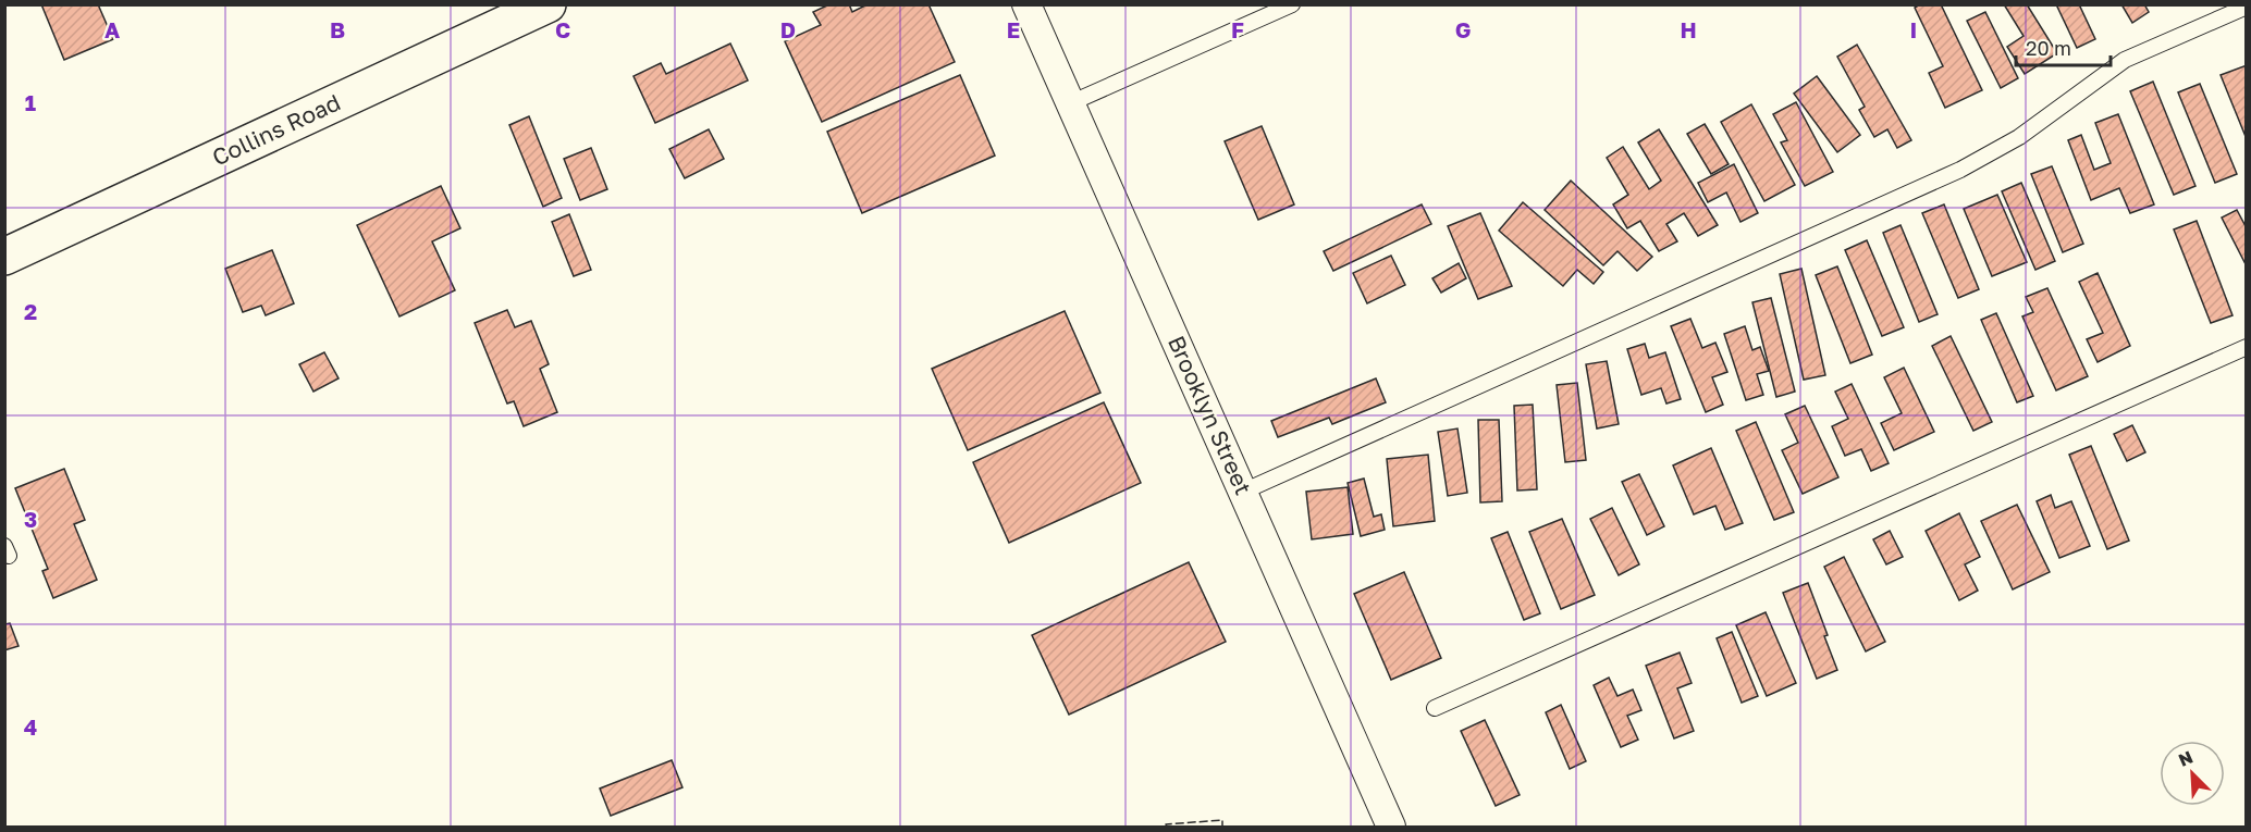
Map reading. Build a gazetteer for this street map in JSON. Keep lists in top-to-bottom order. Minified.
{"streets":{"street":["Collins Road","Brooklyn Street"]},"scale_bar":"20 m","north":"top left","grid":{"columns":["A","B","C","D","E","F","G","H","I"],"rows":["1","2","3","4"]}}
